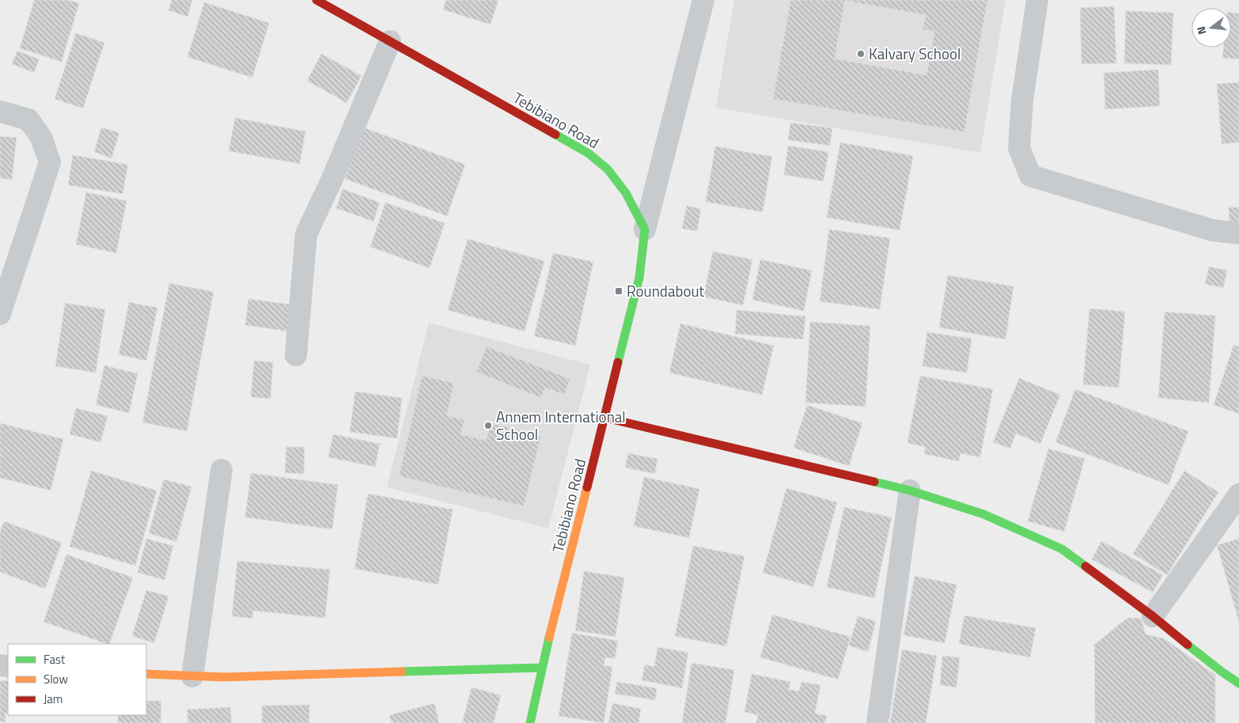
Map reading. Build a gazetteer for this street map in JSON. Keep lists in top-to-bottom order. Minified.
{"streets":{"street":["Tebibiano Road"]},"places":{"other":["Kalvary School","Annem International School"],"transit":["Roundabout"]},"legend":["Fast","Slow","Jam"],"north":"left"}
